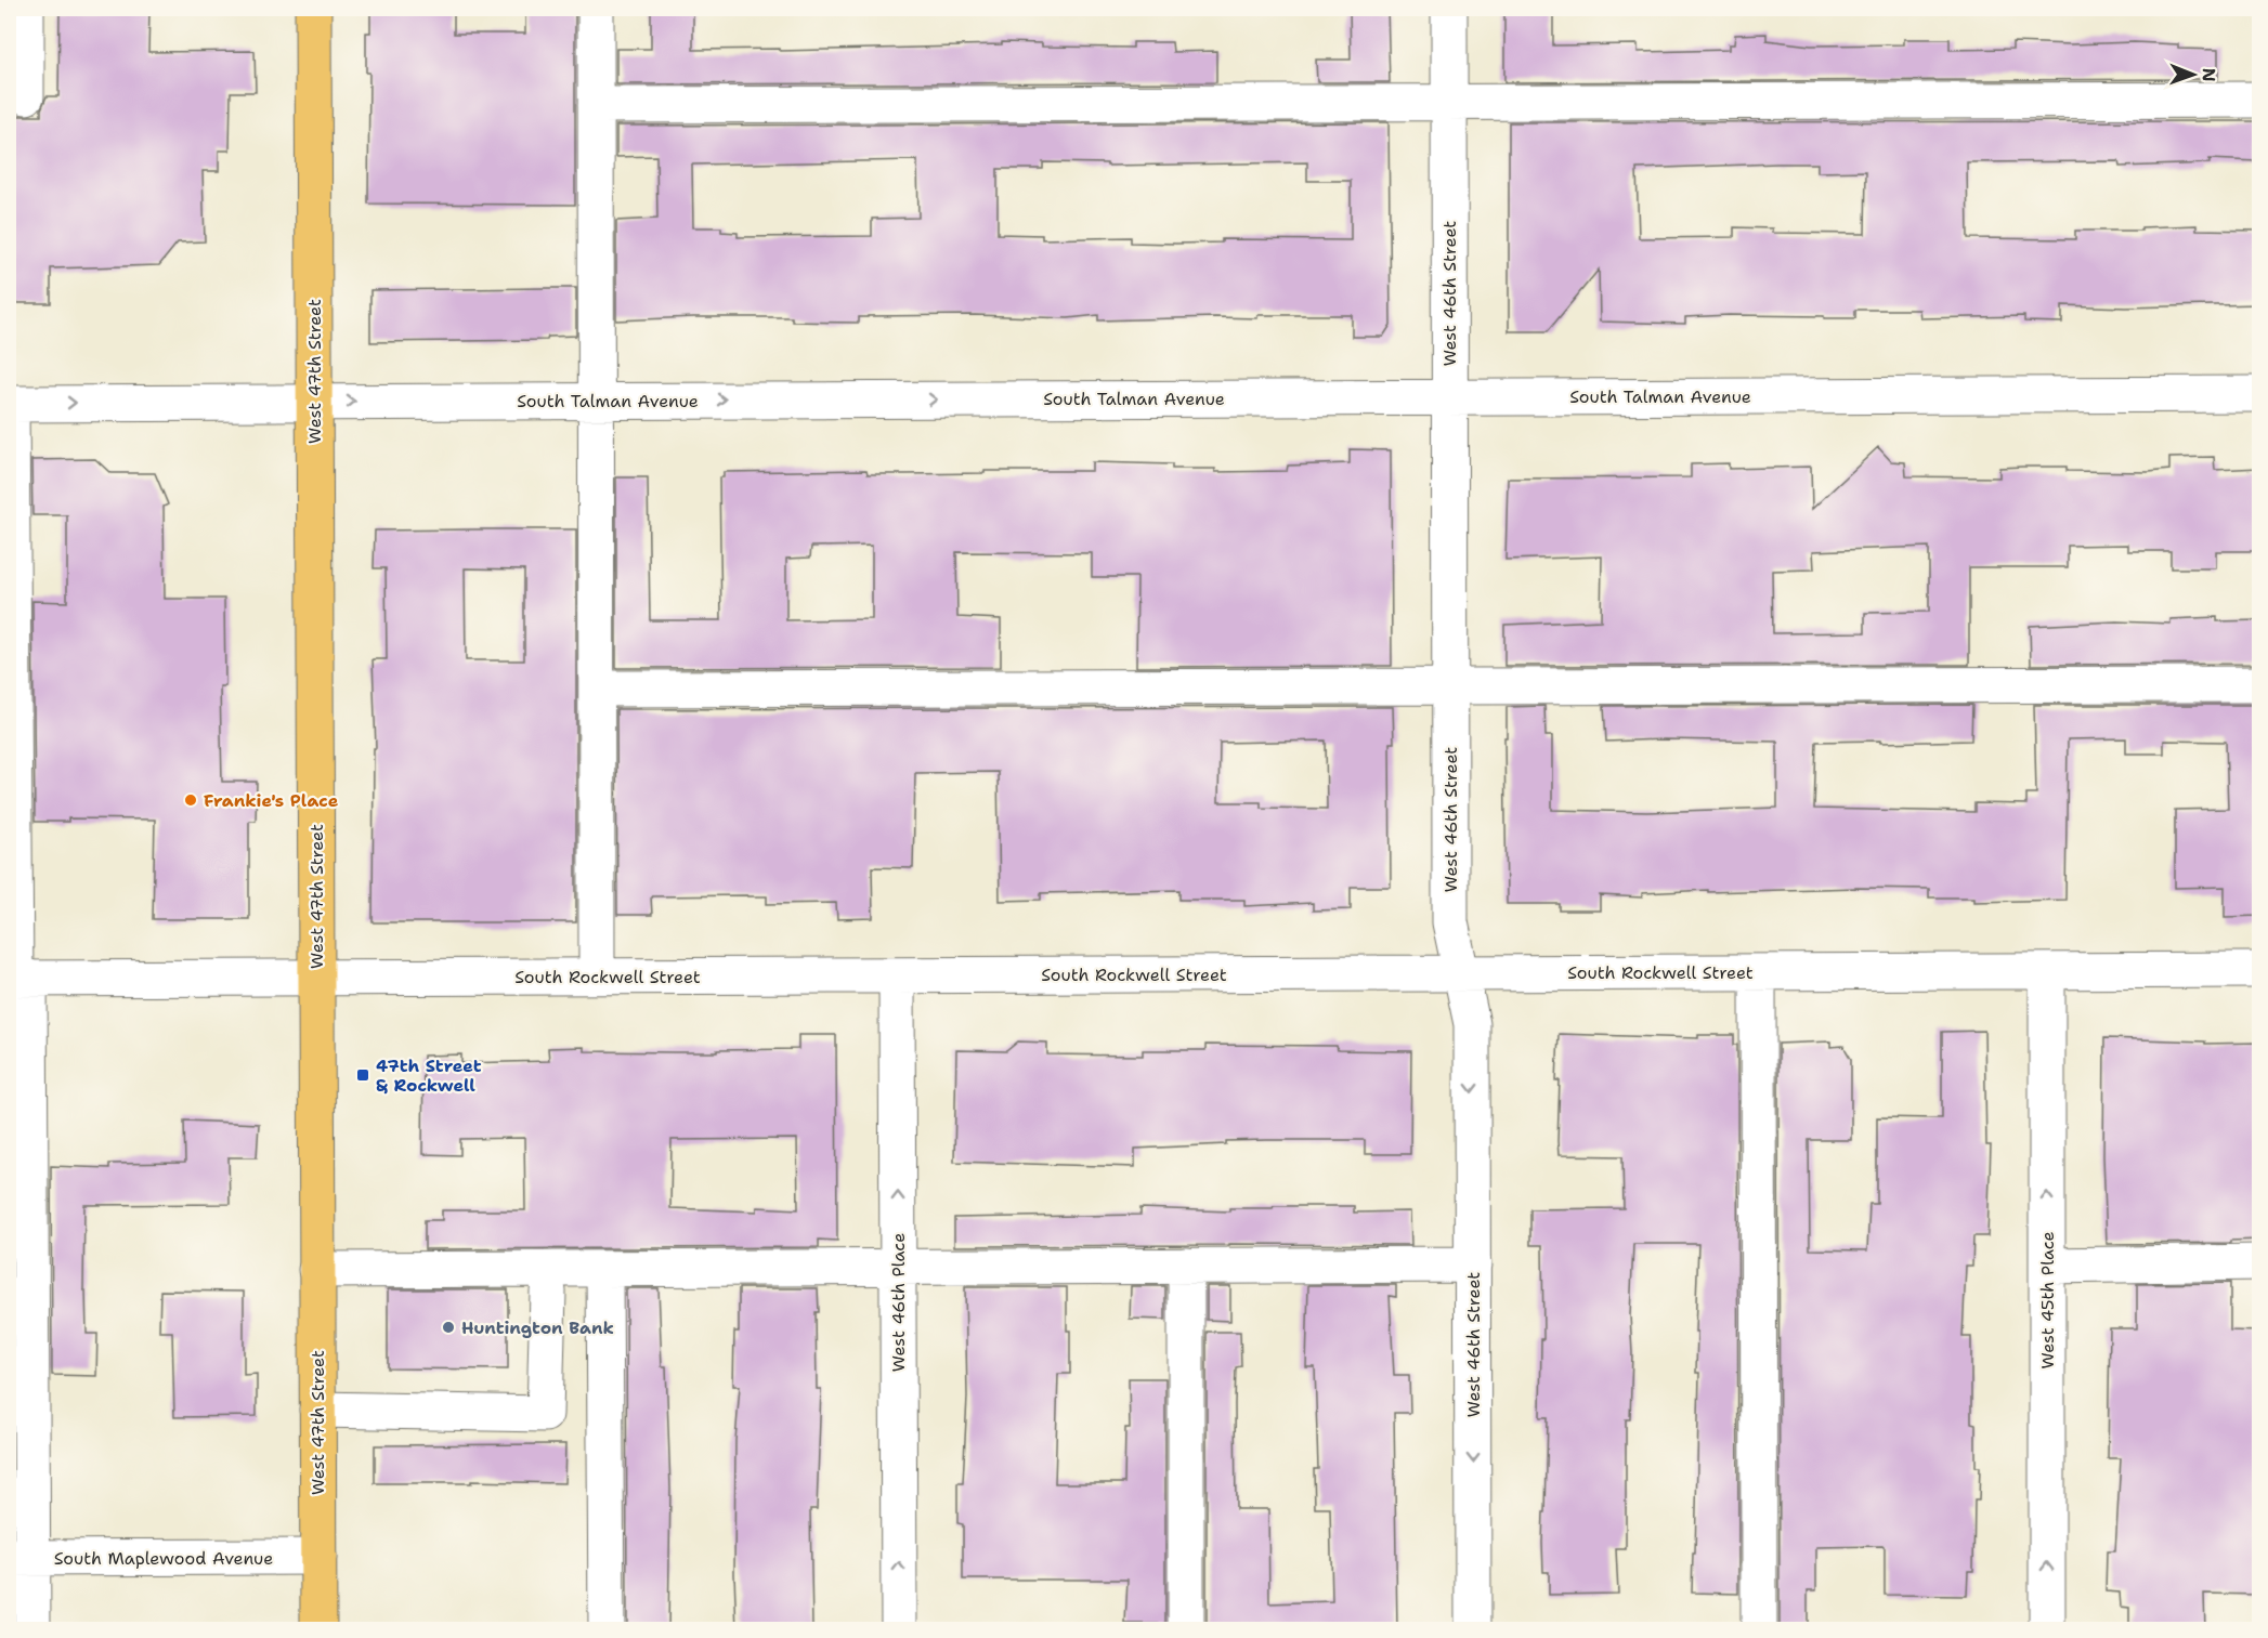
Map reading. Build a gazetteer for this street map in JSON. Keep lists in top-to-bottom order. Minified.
{"streets":{"main road":["West 47th Street"],"street":["West 46th Street","South Talman Avenue","South Rockwell Street","West 45th Place","West 46th Place","South Maplewood Avenue"]},"crossings":[["West 46th Street","South Talman Avenue"],["West 46th Street","South Rockwell Street"],["West 47th Street","South Talman Avenue"],["West 47th Street","South Rockwell Street"],["West 47th Street","South Maplewood Avenue"],["South Rockwell Street","West 45th Place"],["South Rockwell Street","West 46th Place"]],"places":{"other":["Frankie's Place","Huntington Bank"],"transit":["47th Street & Rockwell"]},"north":"right"}
